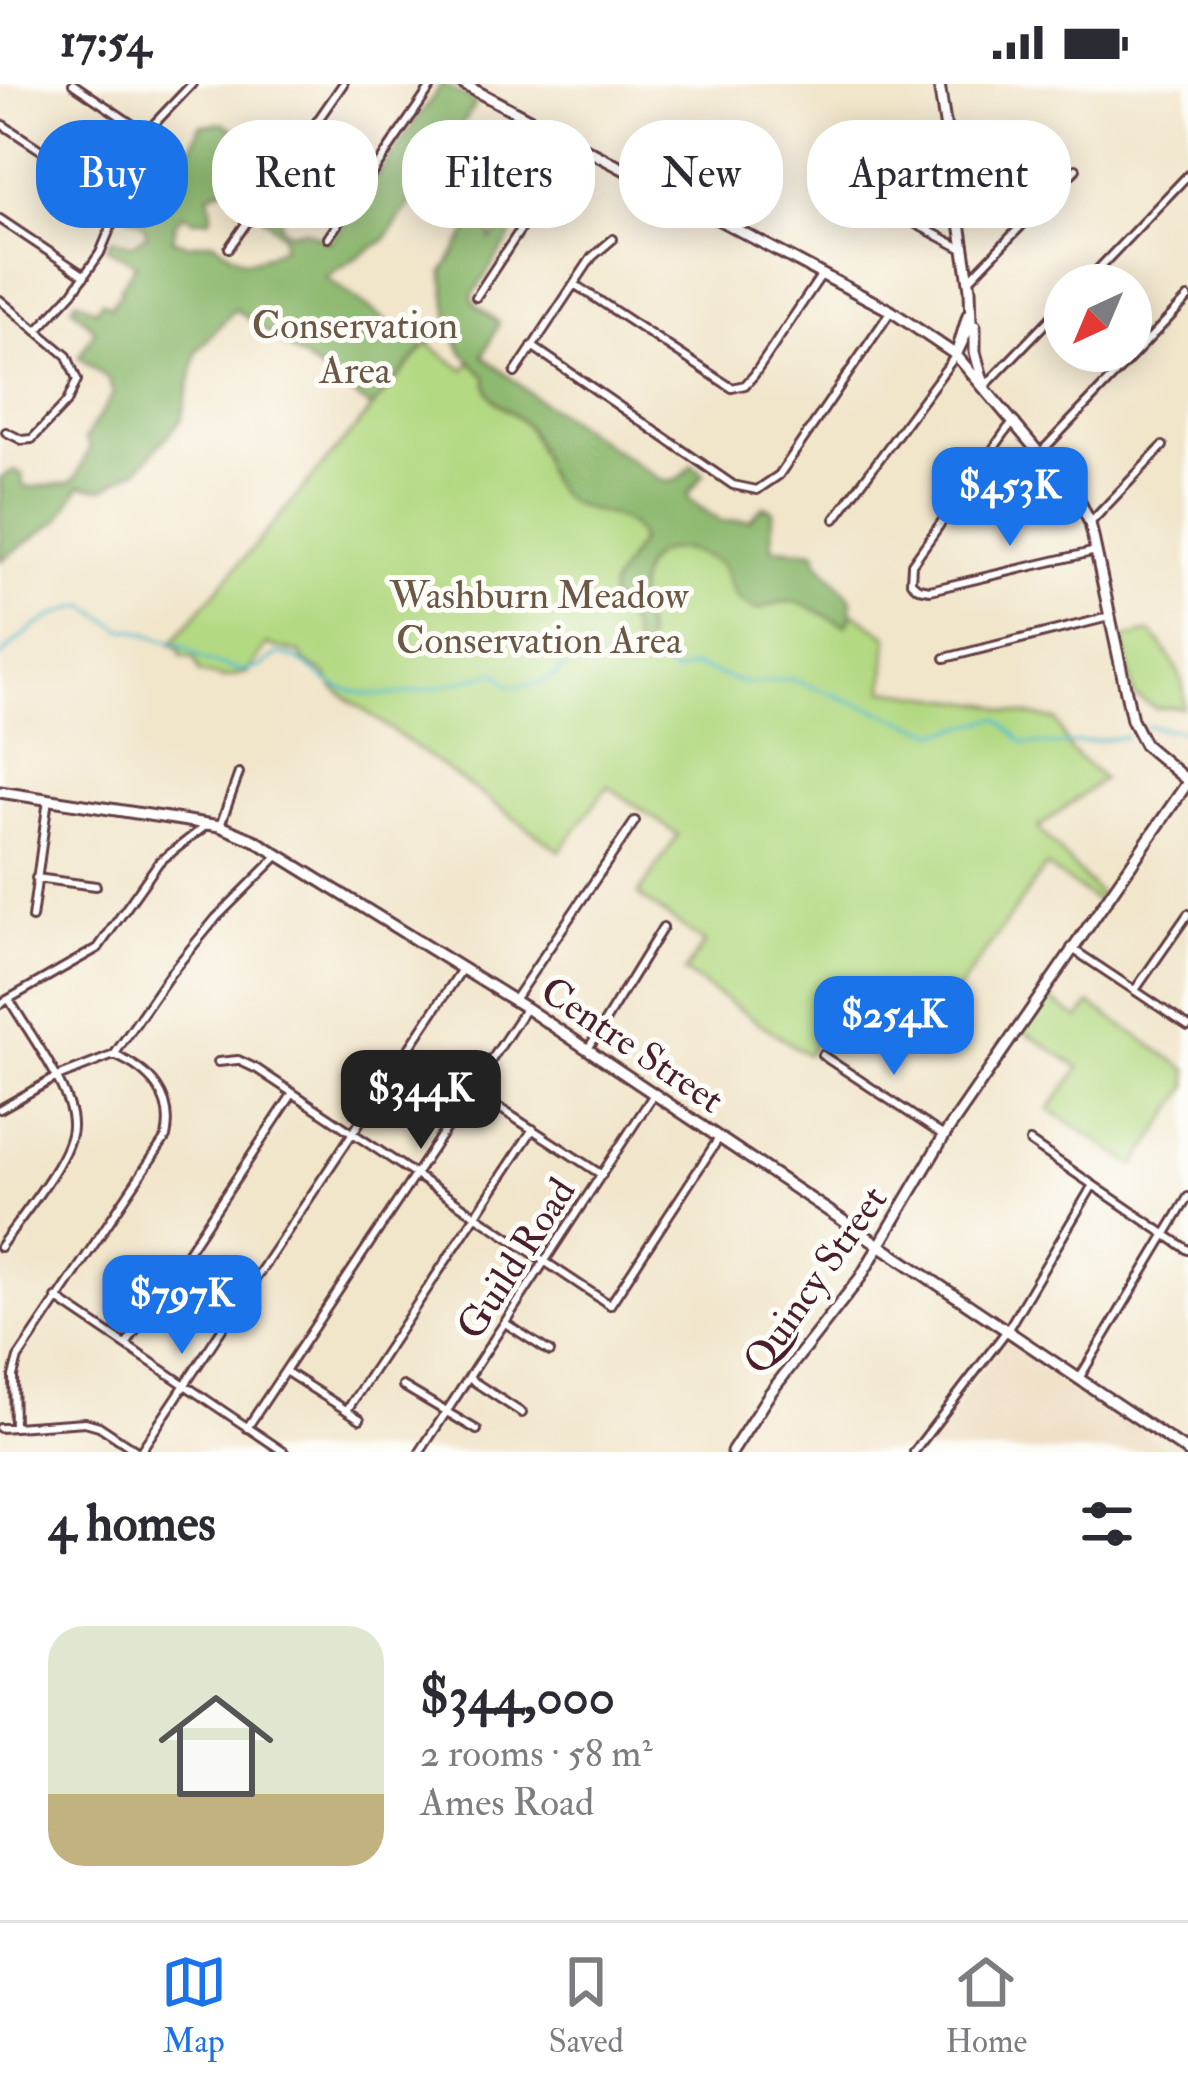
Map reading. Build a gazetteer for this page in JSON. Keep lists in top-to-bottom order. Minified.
{"streets":{"main road":["Centre Street","Quincy Street"],"street":["Guild Road"]},"crossings":[["Centre Street","Guild Road"],["Centre Street","Quincy Street"]],"parks":["Conservation Area","Washburn Meadow Conservation Area"],"north":"bottom left","page":{"status":"17:54","chip":["Buy","Rent","Filters","New","Apartment"],"price":["$453K","$254K","$344K","$797K"],"heading":"4 homes","list":[{"name":"$344,000","note":"2 rooms · 58 m² · Ames Road"}],"tabs":["Map","Saved","Home"]}}
